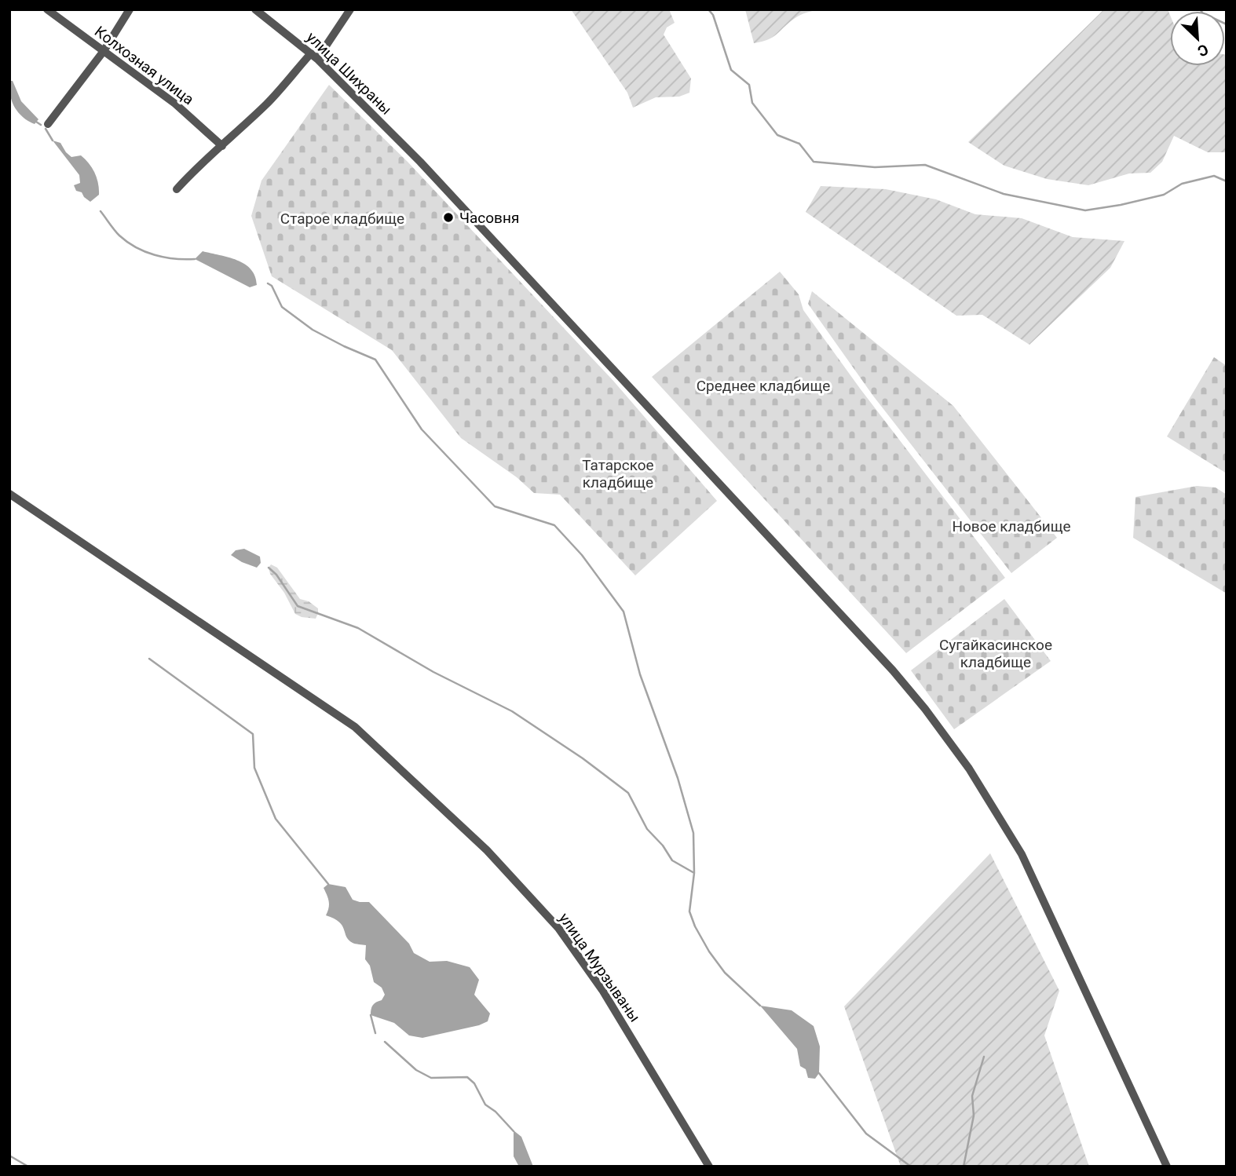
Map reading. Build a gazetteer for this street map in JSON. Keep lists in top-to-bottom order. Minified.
{"streets":{"street":["Колхозная улица","улица Шихраны","улица Мурзываны"]},"parks":["Старое кладбище","Среднее кладбище","Татарское кладбище","Новое кладбище","Сугайкасинское кладбище"],"places":["Часовня"],"north":"bottom right"}
